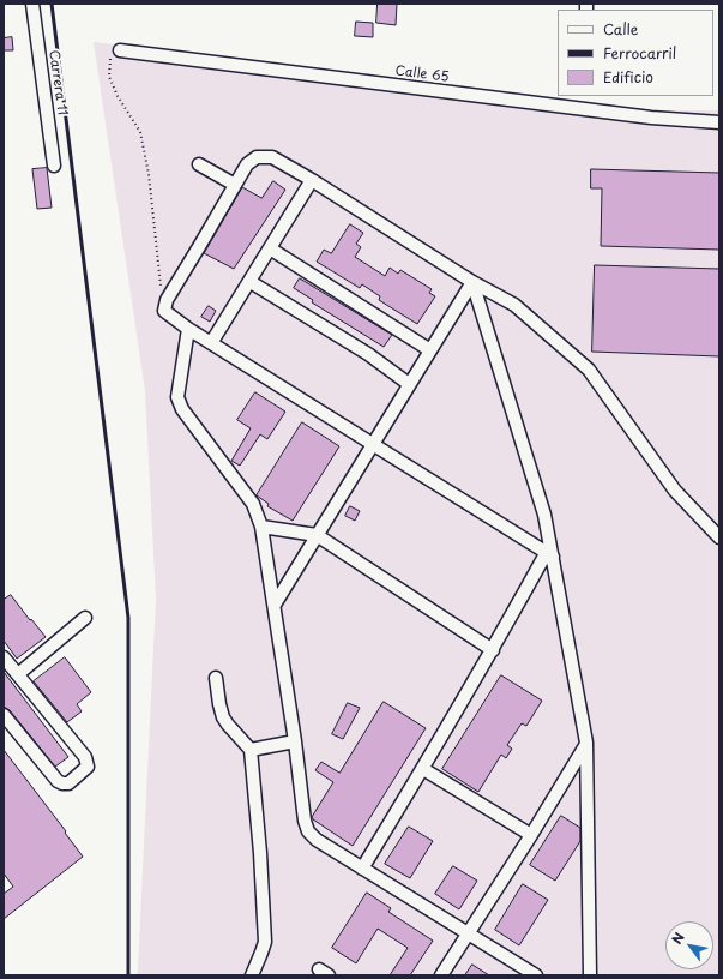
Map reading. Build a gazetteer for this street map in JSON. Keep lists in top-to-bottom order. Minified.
{"streets":{"street":["Calle 65","Carrera 11"]},"legend":["Calle","Ferrocarril","Edificio"],"north":"top left"}
